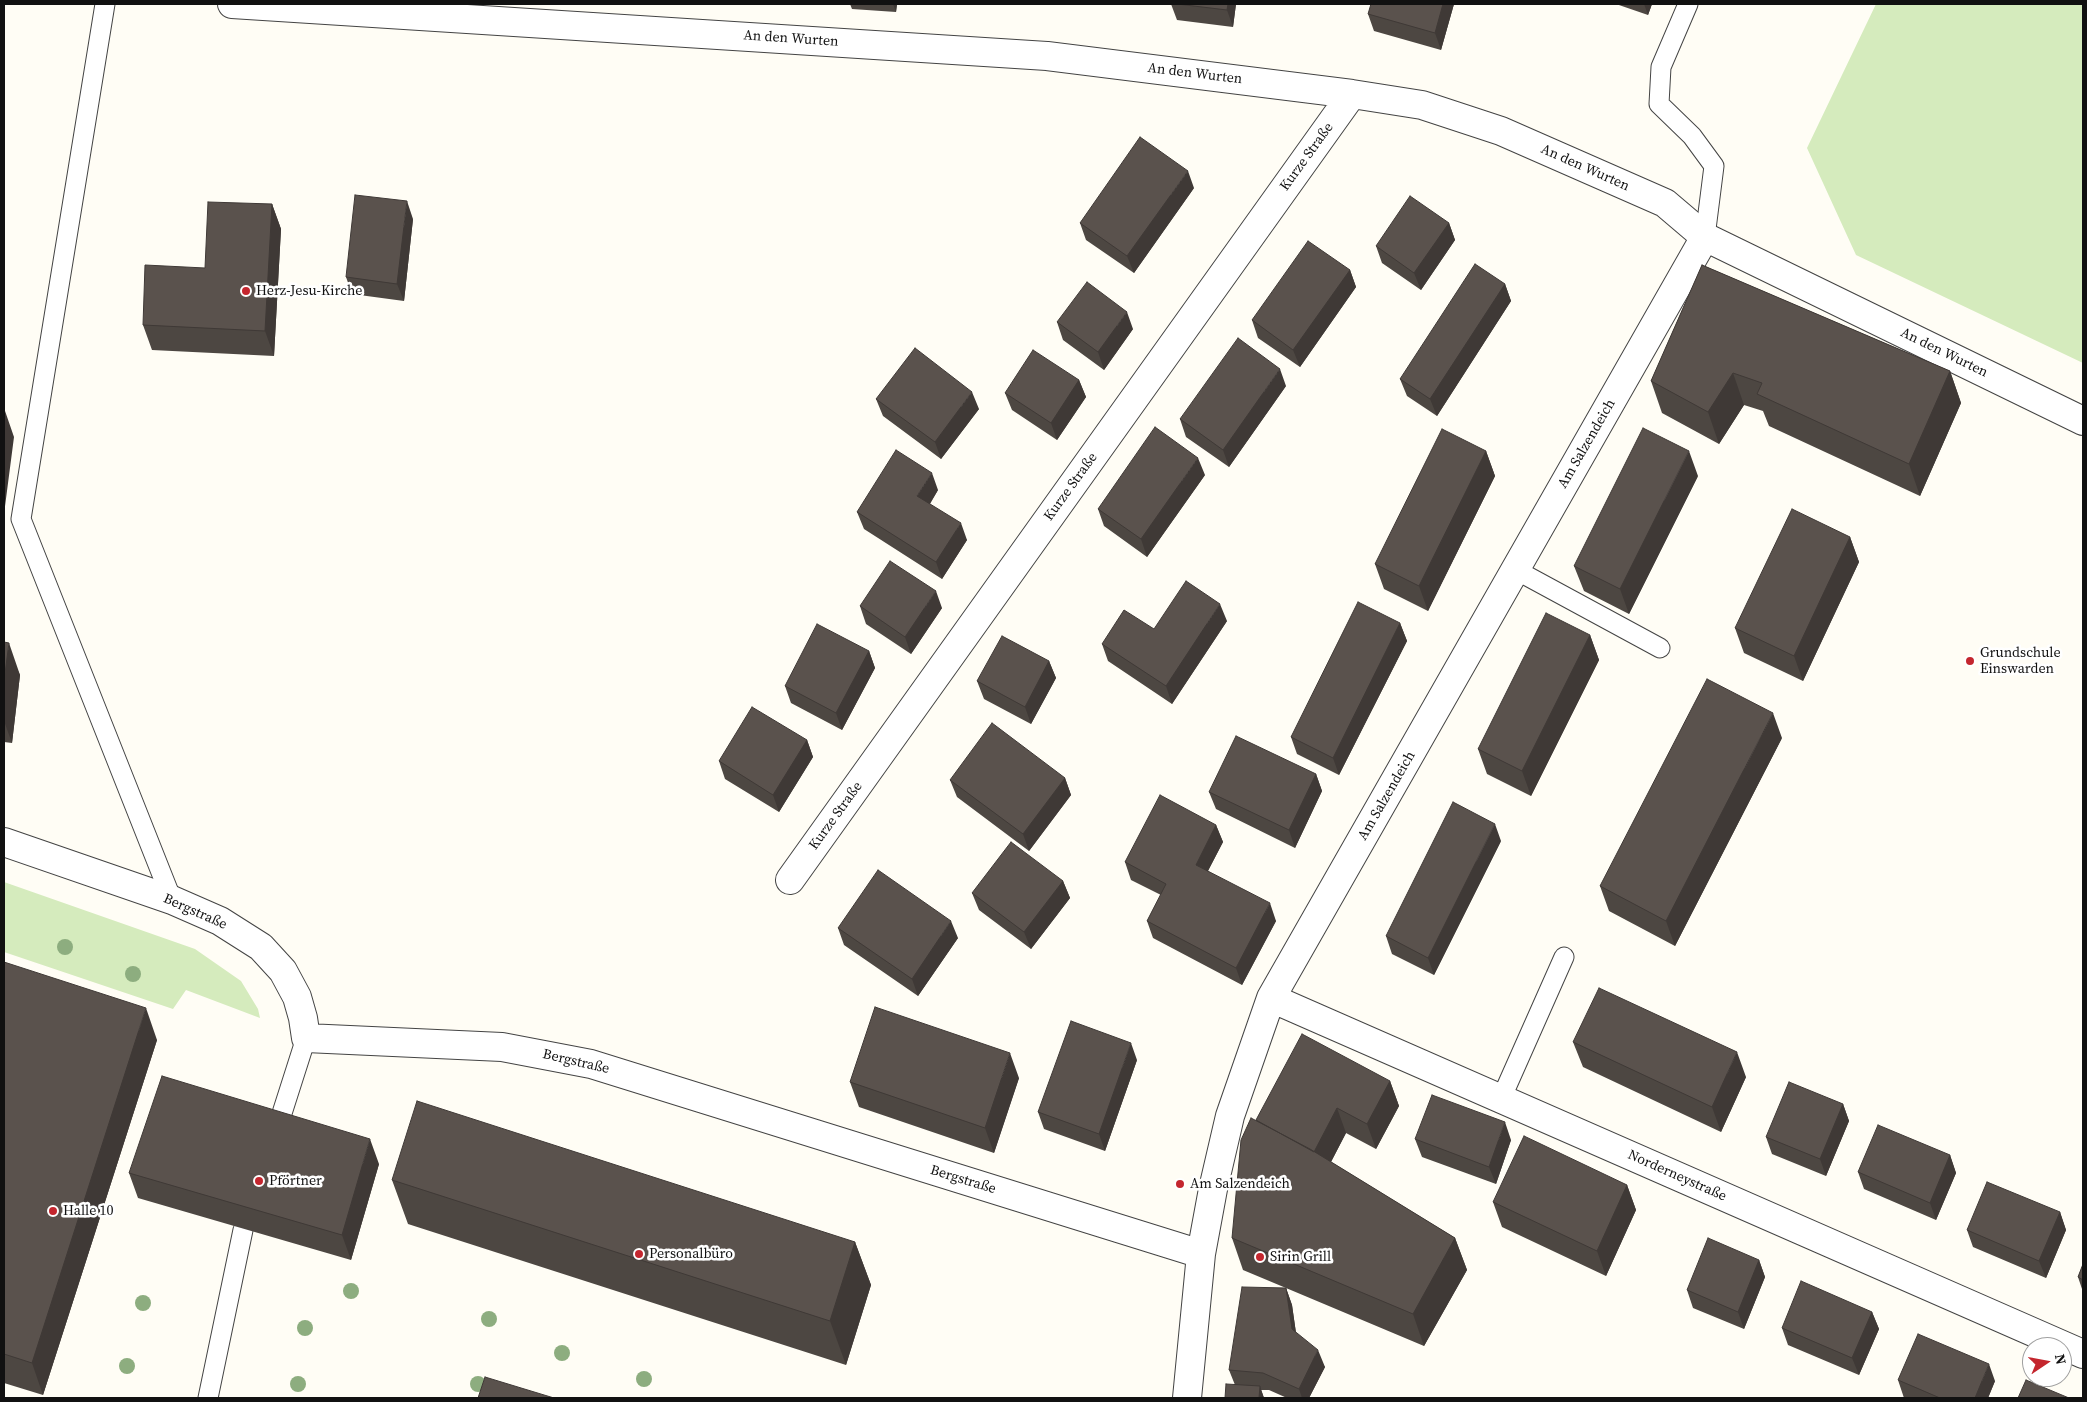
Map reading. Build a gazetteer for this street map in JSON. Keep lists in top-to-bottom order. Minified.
{"streets":{"street":["An den Wurten","Kurze Straße","Am Salzendeich","Bergstraße","Norderneystraße"]},"crossings":[["An den Wurten","Kurze Straße"],["An den Wurten","Am Salzendeich"],["Am Salzendeich","Bergstraße"],["Am Salzendeich","Norderneystraße"]],"places":["Herz-Jesu-Kirche","Grundschule Einswarden","Pförtner","Am Salzendeich","Halle 10","Personalbüro","Sirin Grill"],"north":"right"}
